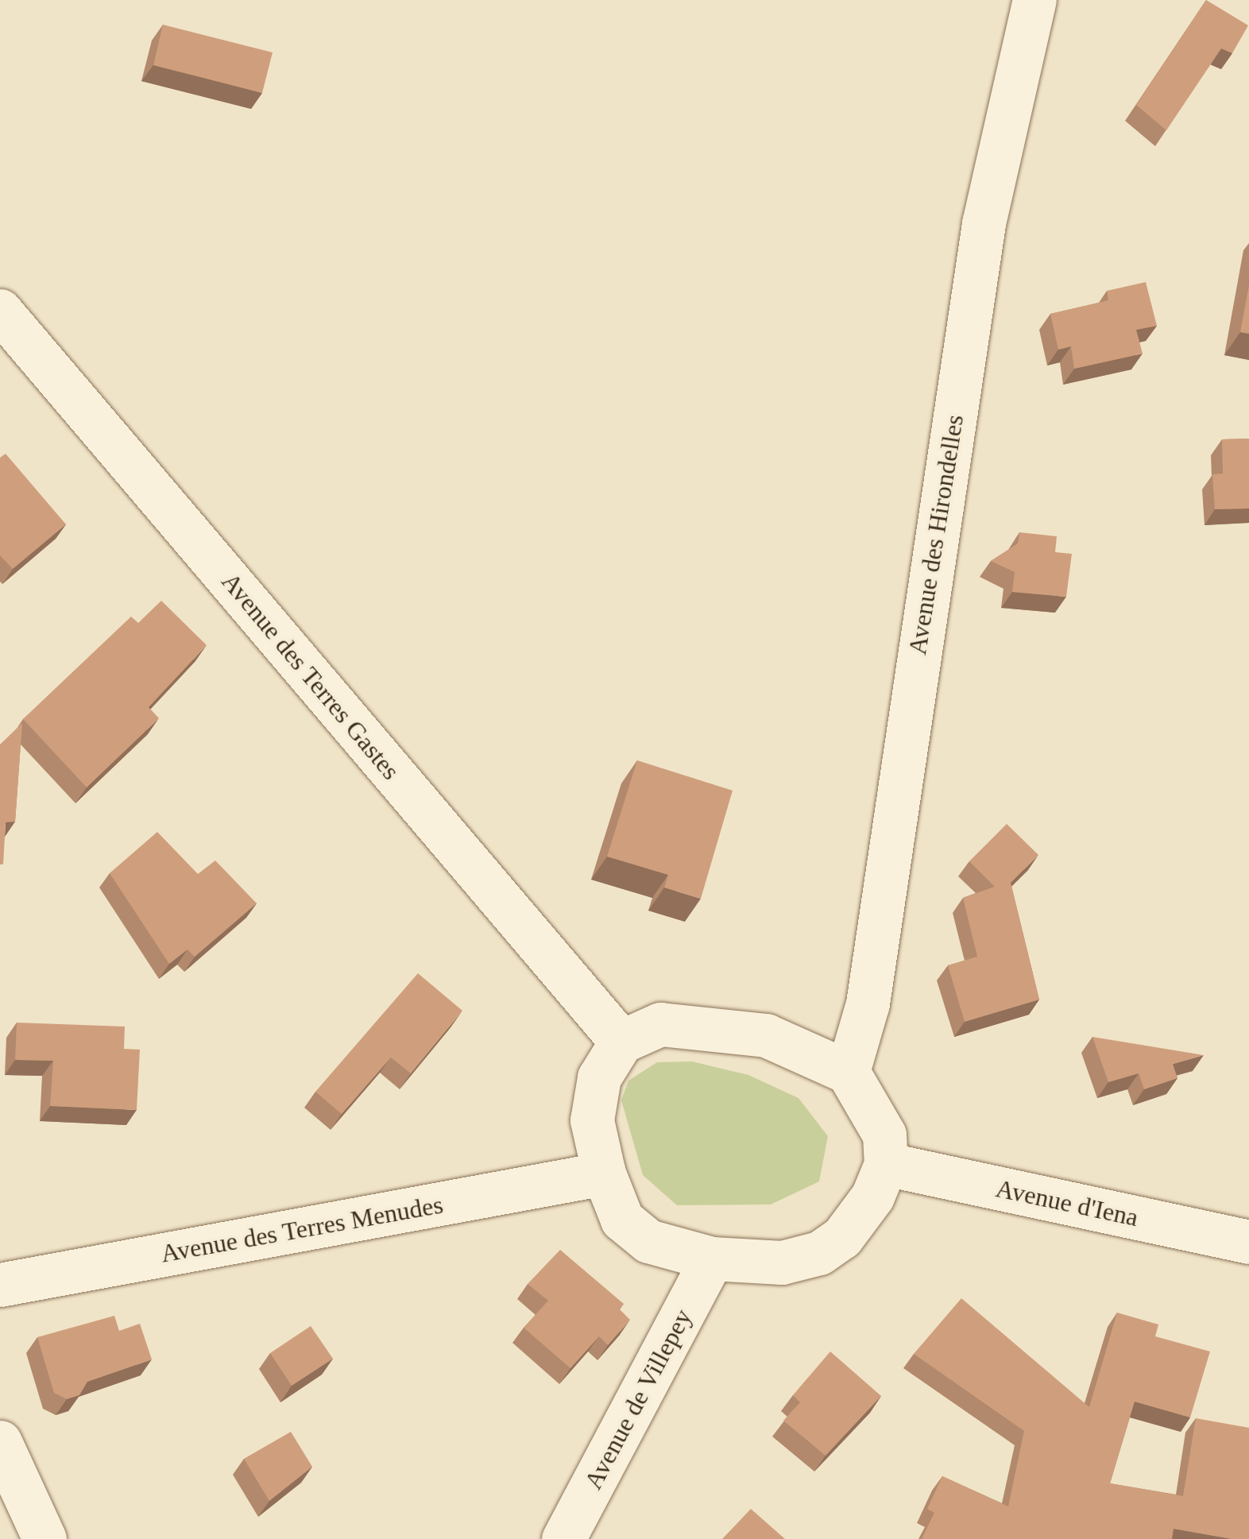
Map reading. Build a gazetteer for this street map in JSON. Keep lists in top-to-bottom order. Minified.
{"streets":{"street":["Avenue des Hirondelles","Avenue des Terres Gastes","Avenue d'Iena","Avenue des Terres Menudes","Avenue de Villepey"]},"crossings":[["Avenue des Hirondelles","Avenue des Terres Gastes"],["Avenue des Hirondelles","Avenue d'Iena"],["Avenue des Hirondelles","Avenue des Terres Menudes"],["Avenue des Hirondelles","Avenue de Villepey"],["Avenue des Terres Gastes","Avenue d'Iena"],["Avenue des Terres Gastes","Avenue des Terres Menudes"],["Avenue des Terres Gastes","Avenue de Villepey"],["Avenue d'Iena","Avenue des Terres Menudes"],["Avenue d'Iena","Avenue de Villepey"],["Avenue des Terres Menudes","Avenue de Villepey"]]}
